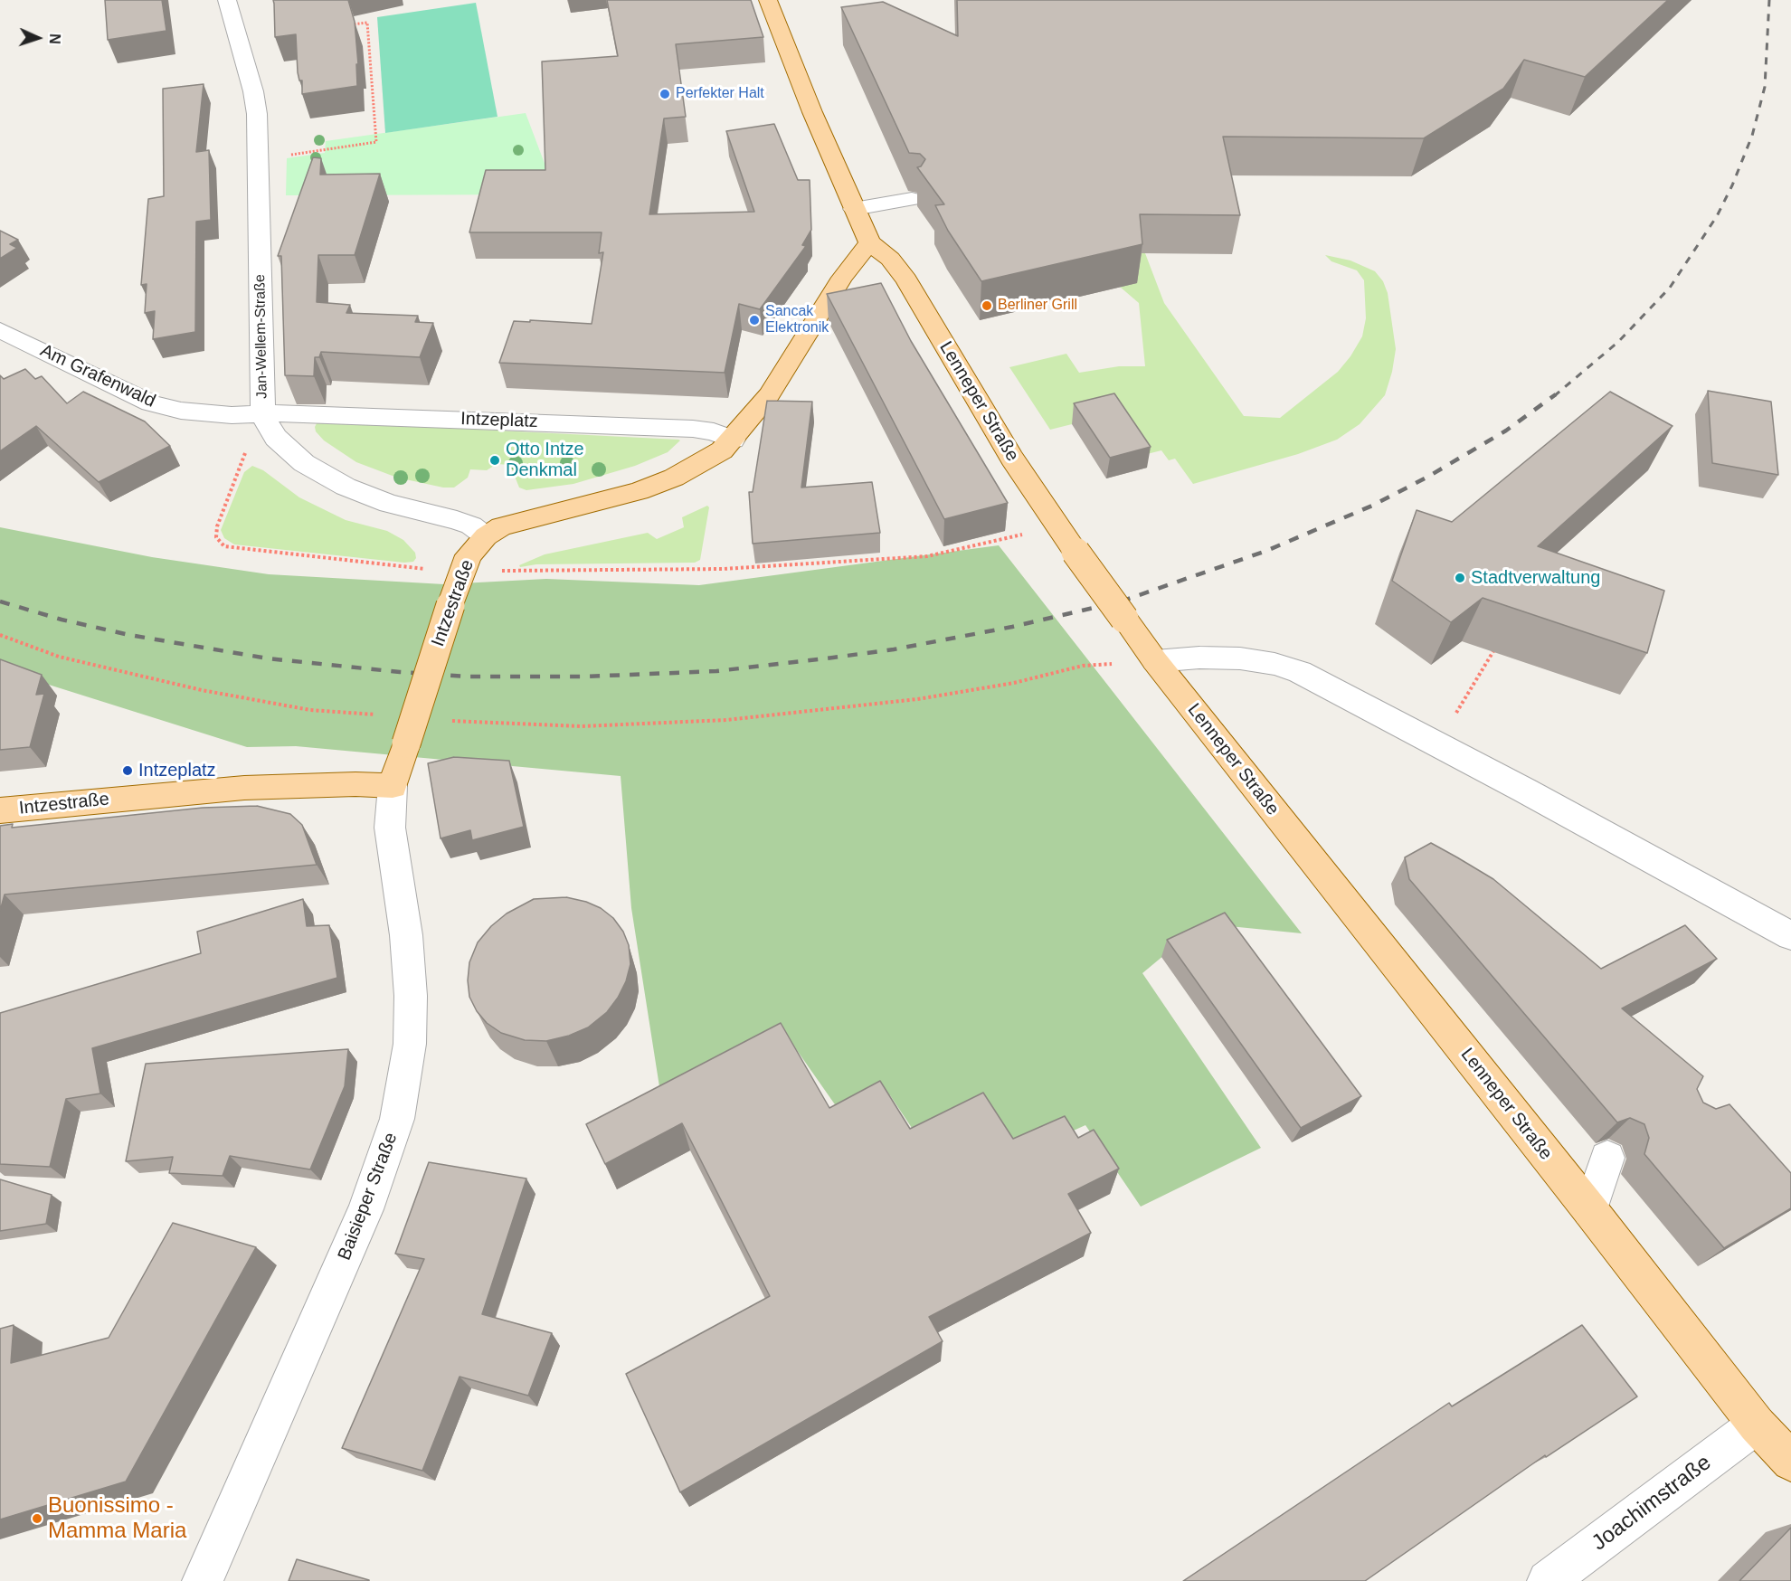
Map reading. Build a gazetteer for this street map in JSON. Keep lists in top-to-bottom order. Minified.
{"streets":{"main road":["Lenneper Straße","Intzestraße"],"street":["Jan-Wellem-Straße","Am Grafenwald","Intzeplatz","Baisieper Straße","Joachimstraße"]},"crossings":[["Jan-Wellem-Straße","Am Grafenwald"],["Jan-Wellem-Straße","Intzeplatz"],["Jan-Wellem-Straße","Intzestraße"],["Am Grafenwald","Intzeplatz"],["Lenneper Straße","Intzestraße"],["Lenneper Straße","Joachimstraße"],["Intzeplatz","Intzestraße"],["Intzestraße","Baisieper Straße"]],"places":["Perfekter Halt","Berliner Grill","Sancak Elektronik","Otto Intze Denkmal","Stadtverwaltung","Intzeplatz","Buonissimo - Mamma Maria"],"north":"right"}
